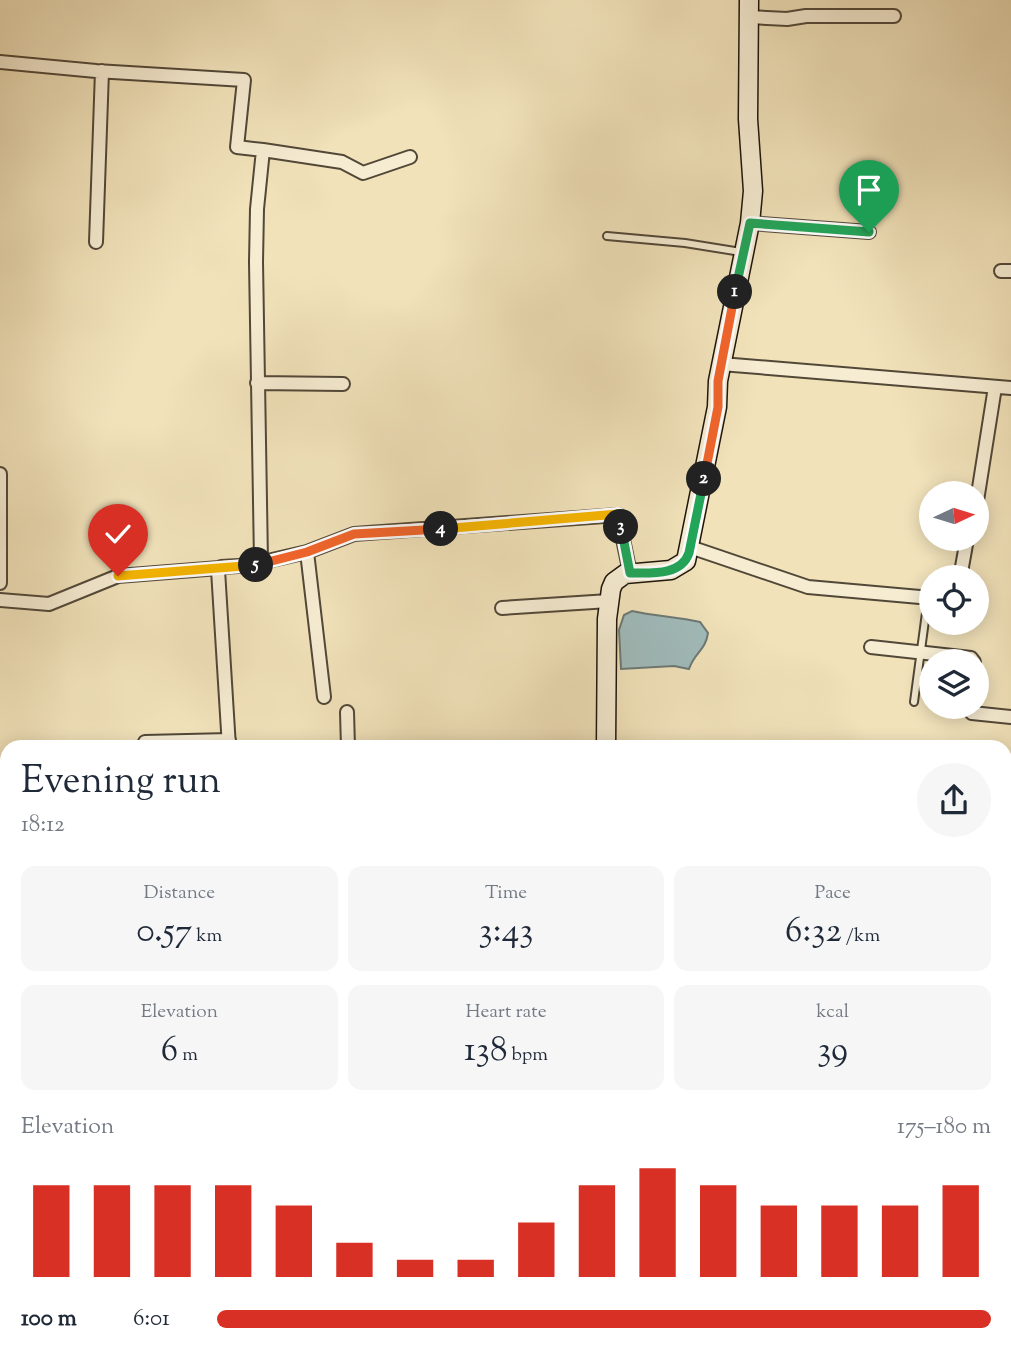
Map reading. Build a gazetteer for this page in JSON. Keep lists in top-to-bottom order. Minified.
{"north":"right","page":{"pins":["1","2","3","4","5"],"heading":["Evening run","18:12"],"stats":[["Distance","0.57 km"],["Time","3:43"],["Pace","6:32 /km"],["Elevation","6 m"],["Heart rate","138 bpm"],["kcal","39"]],"chart":["Elevation","175–180 m"],"list":[{"name":"100 m","note":"6:01"}]}}
